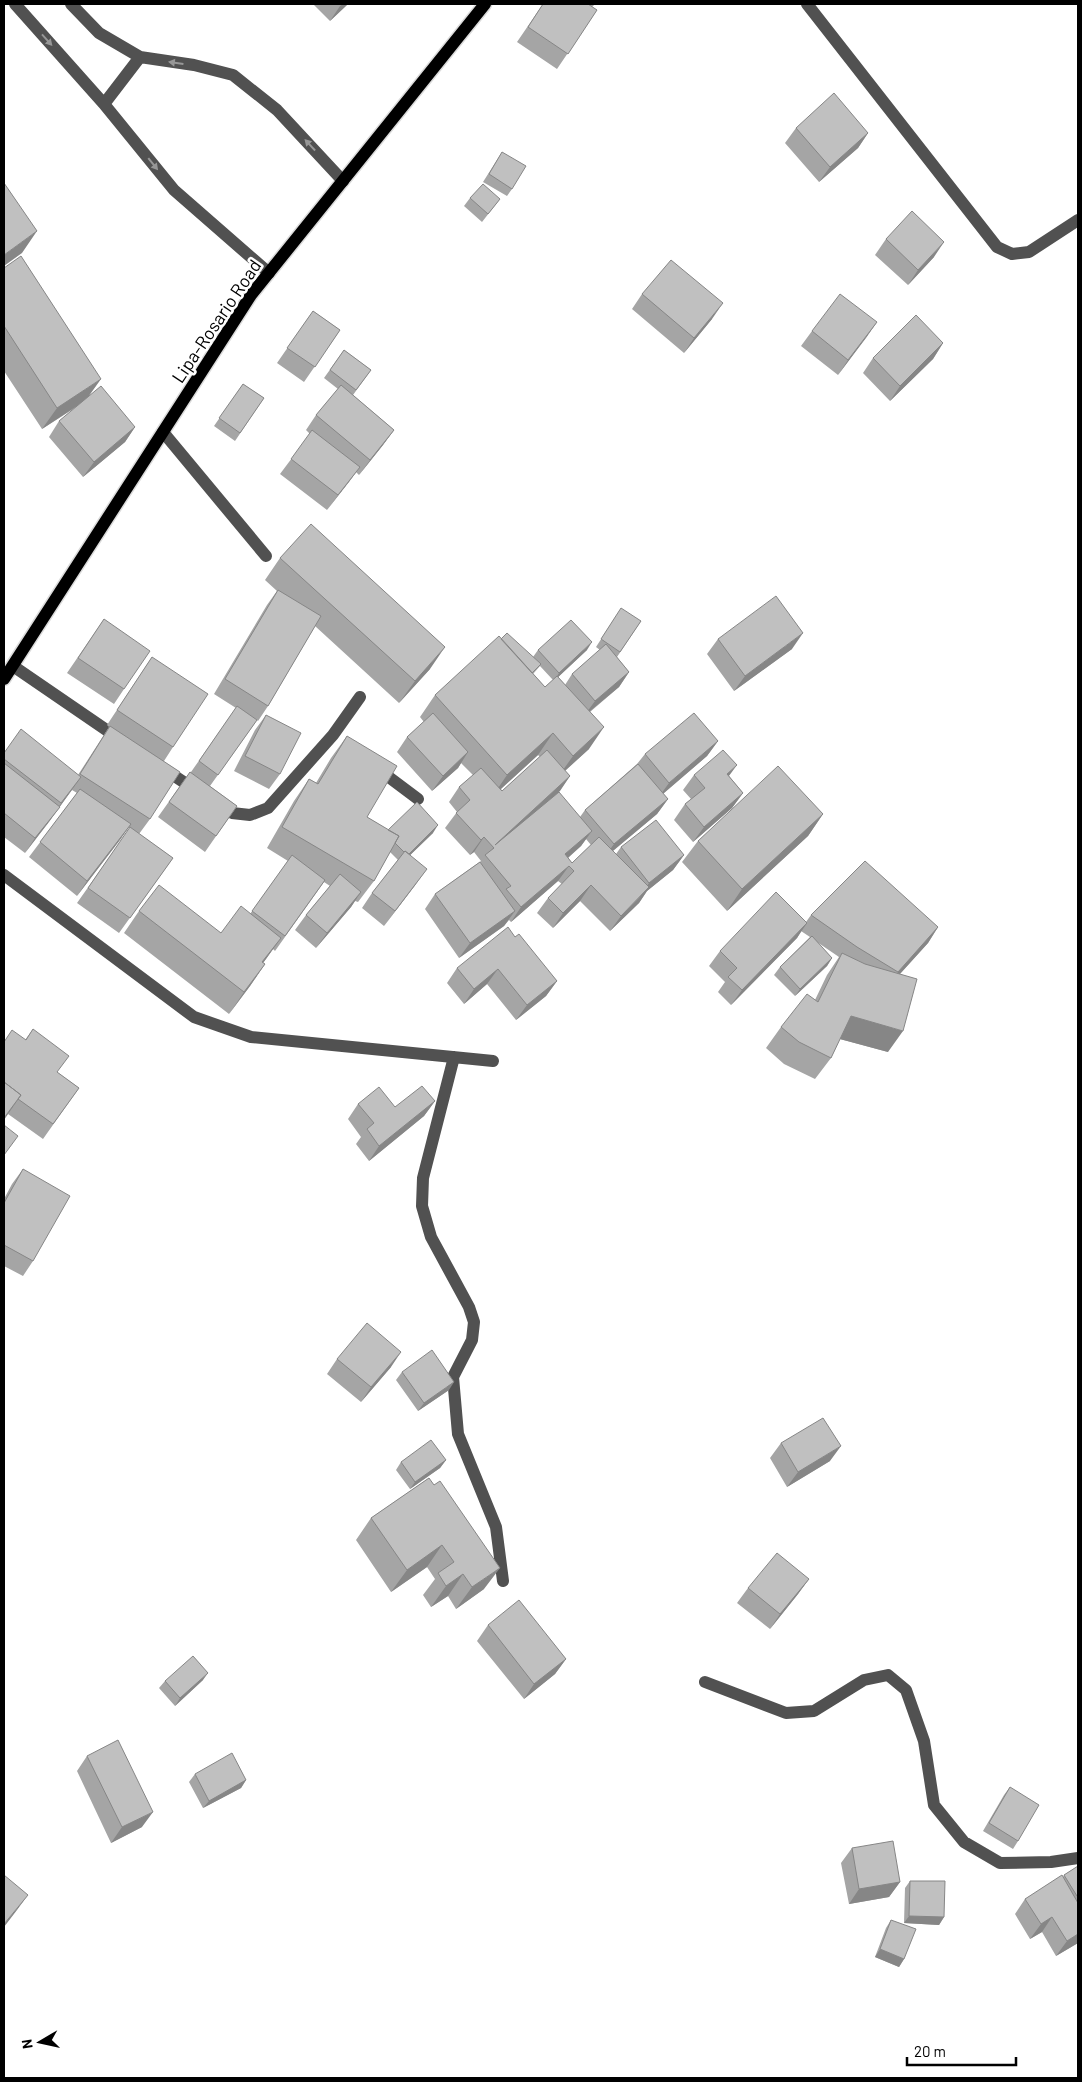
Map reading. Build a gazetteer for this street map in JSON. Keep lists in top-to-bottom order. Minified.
{"streets":{"main road":["Lipa-Rosario Road"]},"scale_bar":"20 m","north":"left"}
